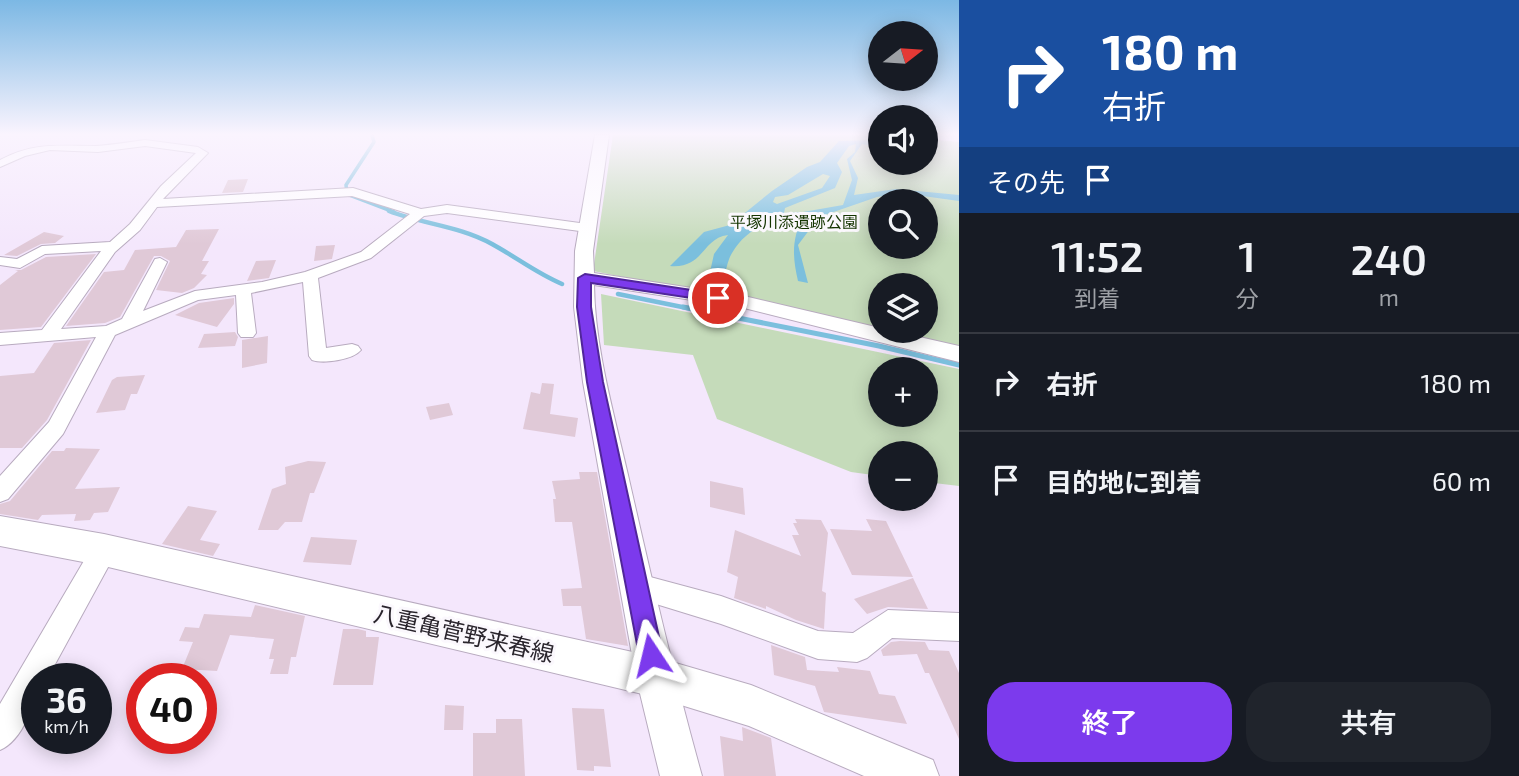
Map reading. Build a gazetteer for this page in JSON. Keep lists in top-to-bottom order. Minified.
{"streets":{"main road":["八重亀菅野来春線"]},"parks":["平塚川添遺跡公園"],"north":"right","page":{"turn":["180 m","右折"],"map_buttons":["+","−"],"then":"その先","eta":["11:52","到着","1","分","240","m"],"list":[{"name":"右折","value":"180 m"},{"name":"目的地に到着","value":"60 m"}],"speed":"36 km/h","limit":"40","buttons":["終了","共有"]}}
